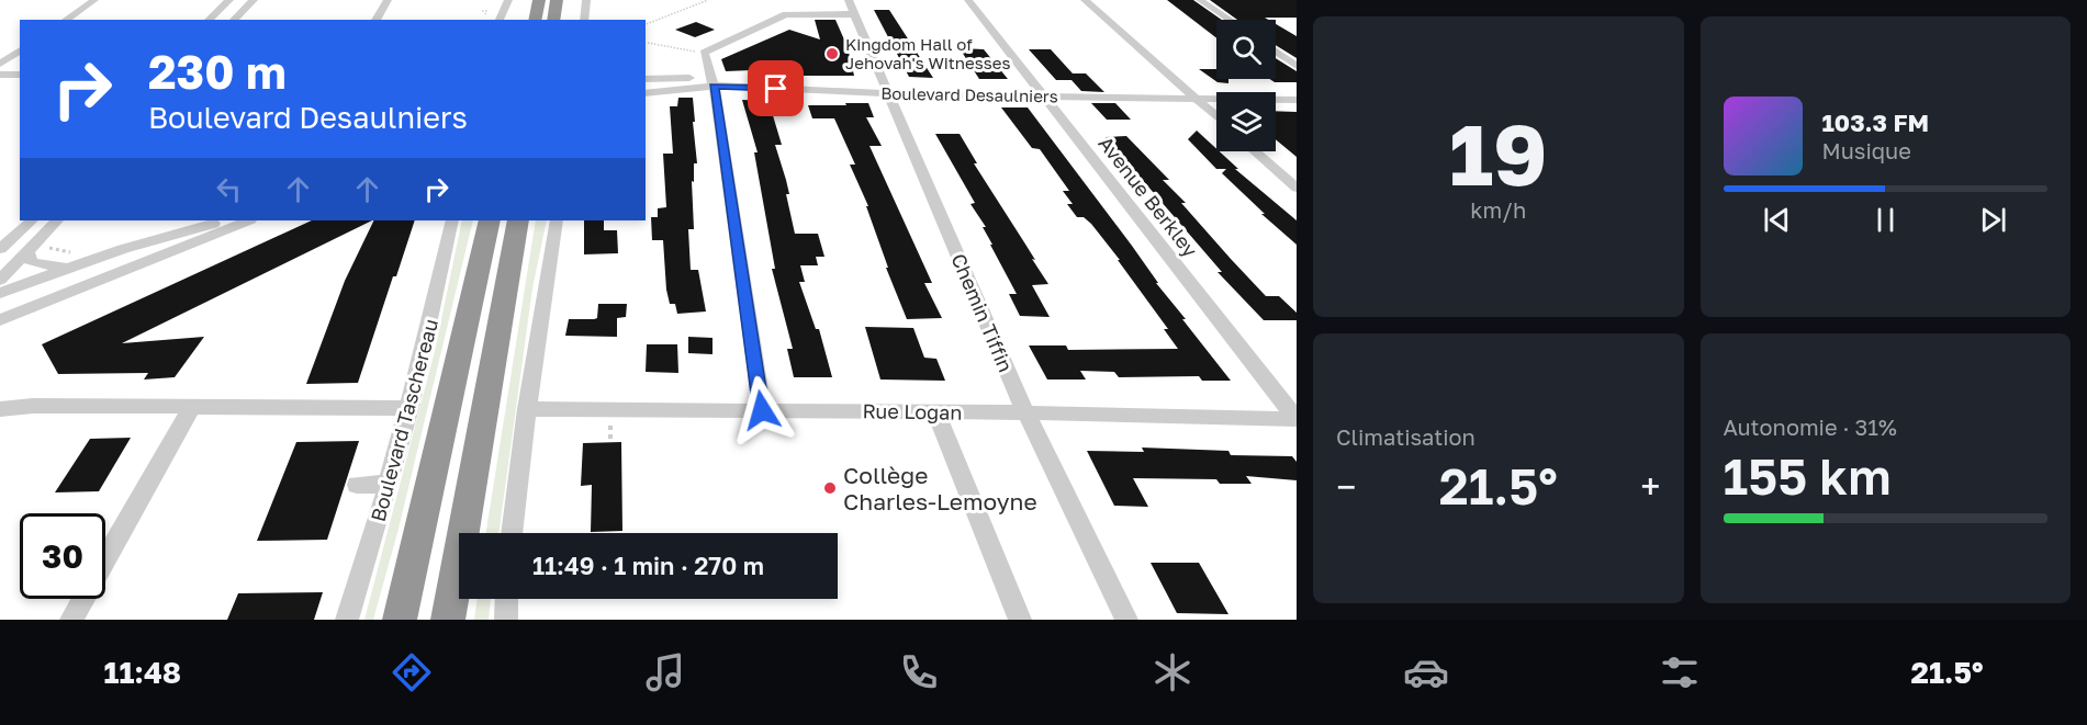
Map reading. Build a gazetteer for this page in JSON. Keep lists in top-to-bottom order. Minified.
{"streets":{"highway":["Boulevard Taschereau"],"street":["Boulevard Desaulniers","Avenue Berkley","Chemin Tiffin","Rue Logan"]},"crossings":[["Boulevard Desaulniers","Avenue Berkley"],["Boulevard Desaulniers","Chemin Tiffin"],["Avenue Berkley","Rue Logan"],["Chemin Tiffin","Rue Logan"]],"places":["Kingdom Hall of Jehovah's Witnesses","Collège Charles-Lemoyne"],"page":{"tile":[["19","km/h"],"Climatisation",["Autonomie · 31%","155 km"]],"turn":["230 m","Boulevard Desaulniers"],"song":["103.3 FM","Musique"],"heat":["−","21.5°","+"],"limit":"30","trip":"11:49 · 1 min · 270 m","tabs":["11:48","21.5°"]}}
